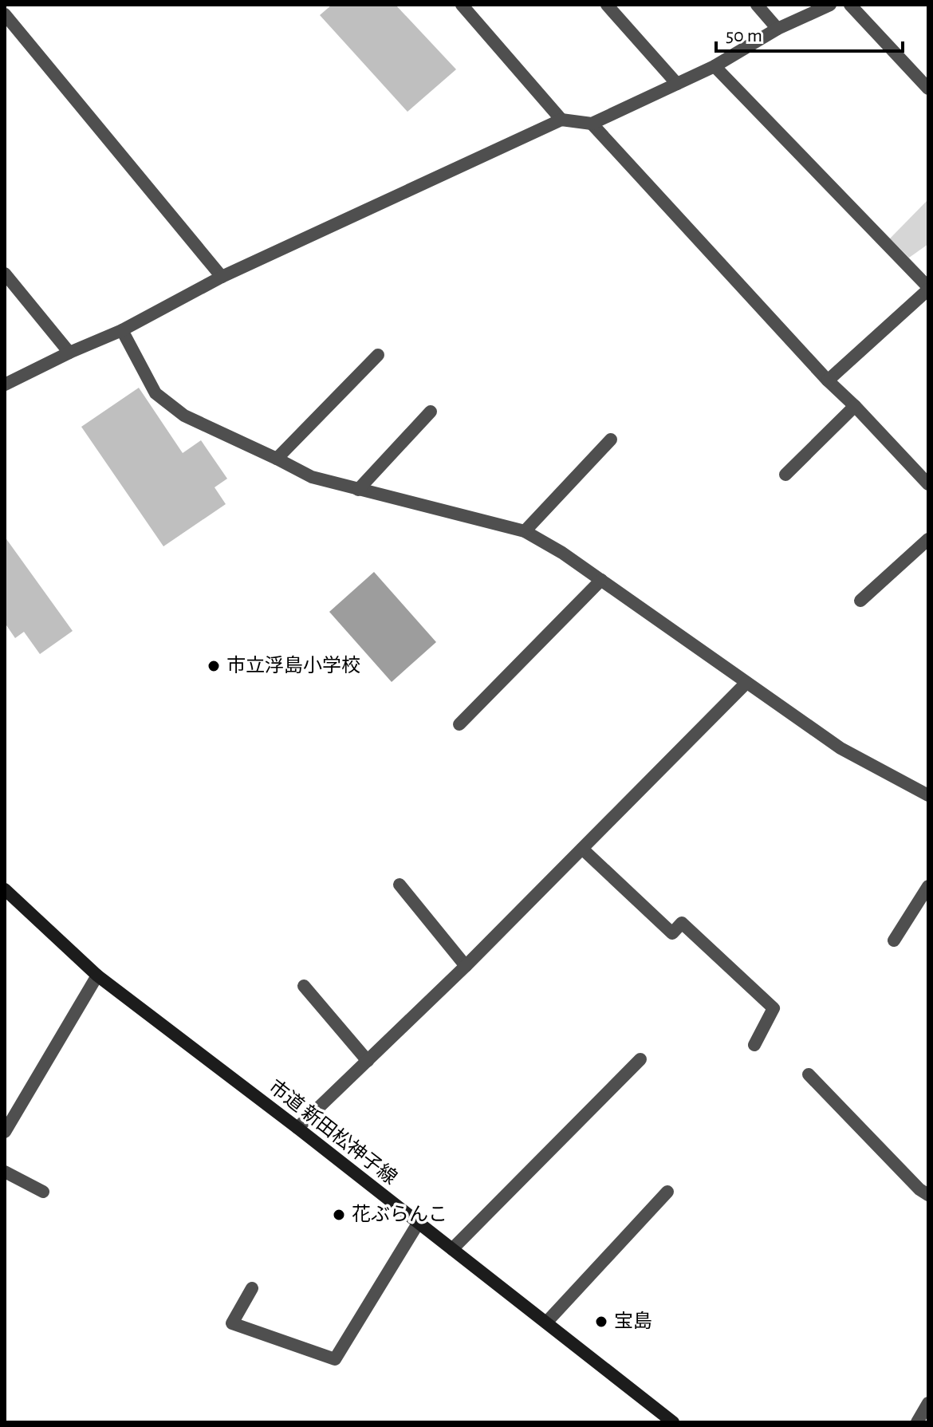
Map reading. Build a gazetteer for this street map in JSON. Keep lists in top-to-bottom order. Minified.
{"streets":{"street":["市道 新田松神子線"]},"places":["市立浮島小学校","花ぶらんこ","宝島"],"scale_bar":"50 m"}
